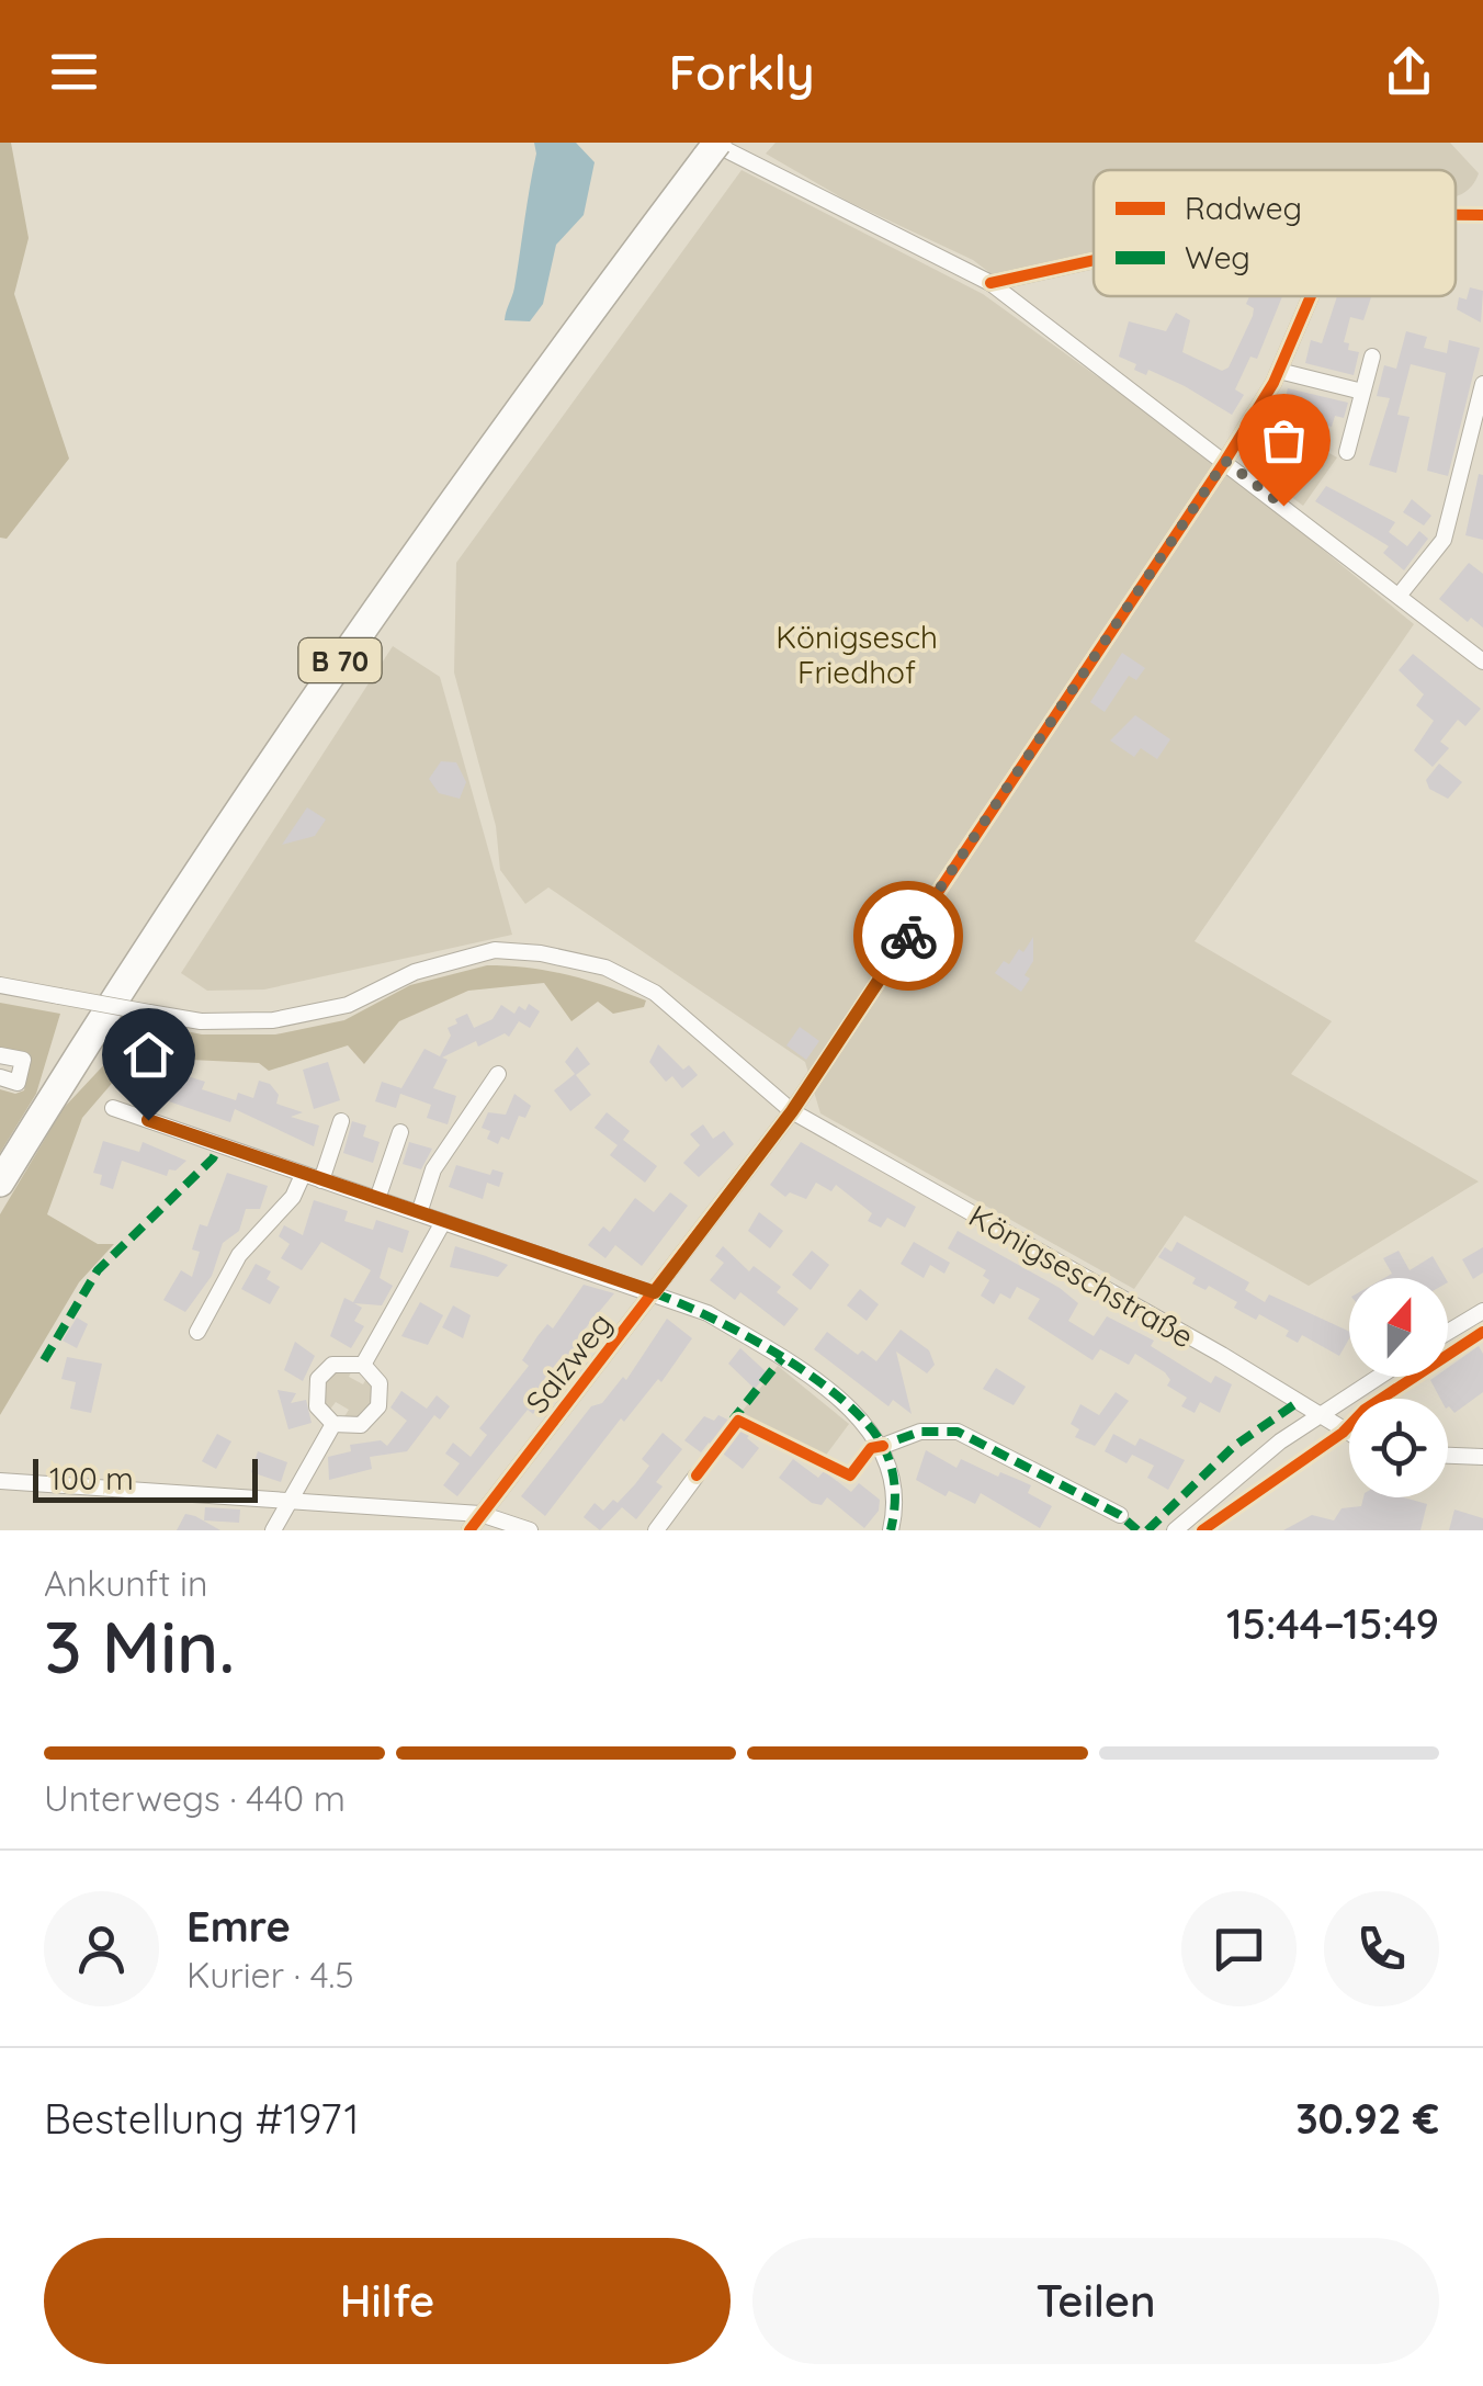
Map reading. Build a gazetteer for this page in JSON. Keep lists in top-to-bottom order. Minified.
{"streets":{"highway":["B 70"],"street":["Königseschstraße","Salzweg"]},"crossings":[["Königseschstraße","Salzweg"]],"parks":["Königsesch Friedhof"],"legend":["Radweg","Weg"],"scale_bar":"100 m","north":"top","page":{"header":"Forkly","scale":"100 m","heading":["3 Min.","Ankunft in","15:44–15:49"],"panel":["Emre","Kurier · 4.5","Bestellung #1971","30.92 €"],"bar":"Unterwegs · 440 m","buttons":["Hilfe","Teilen"]}}
